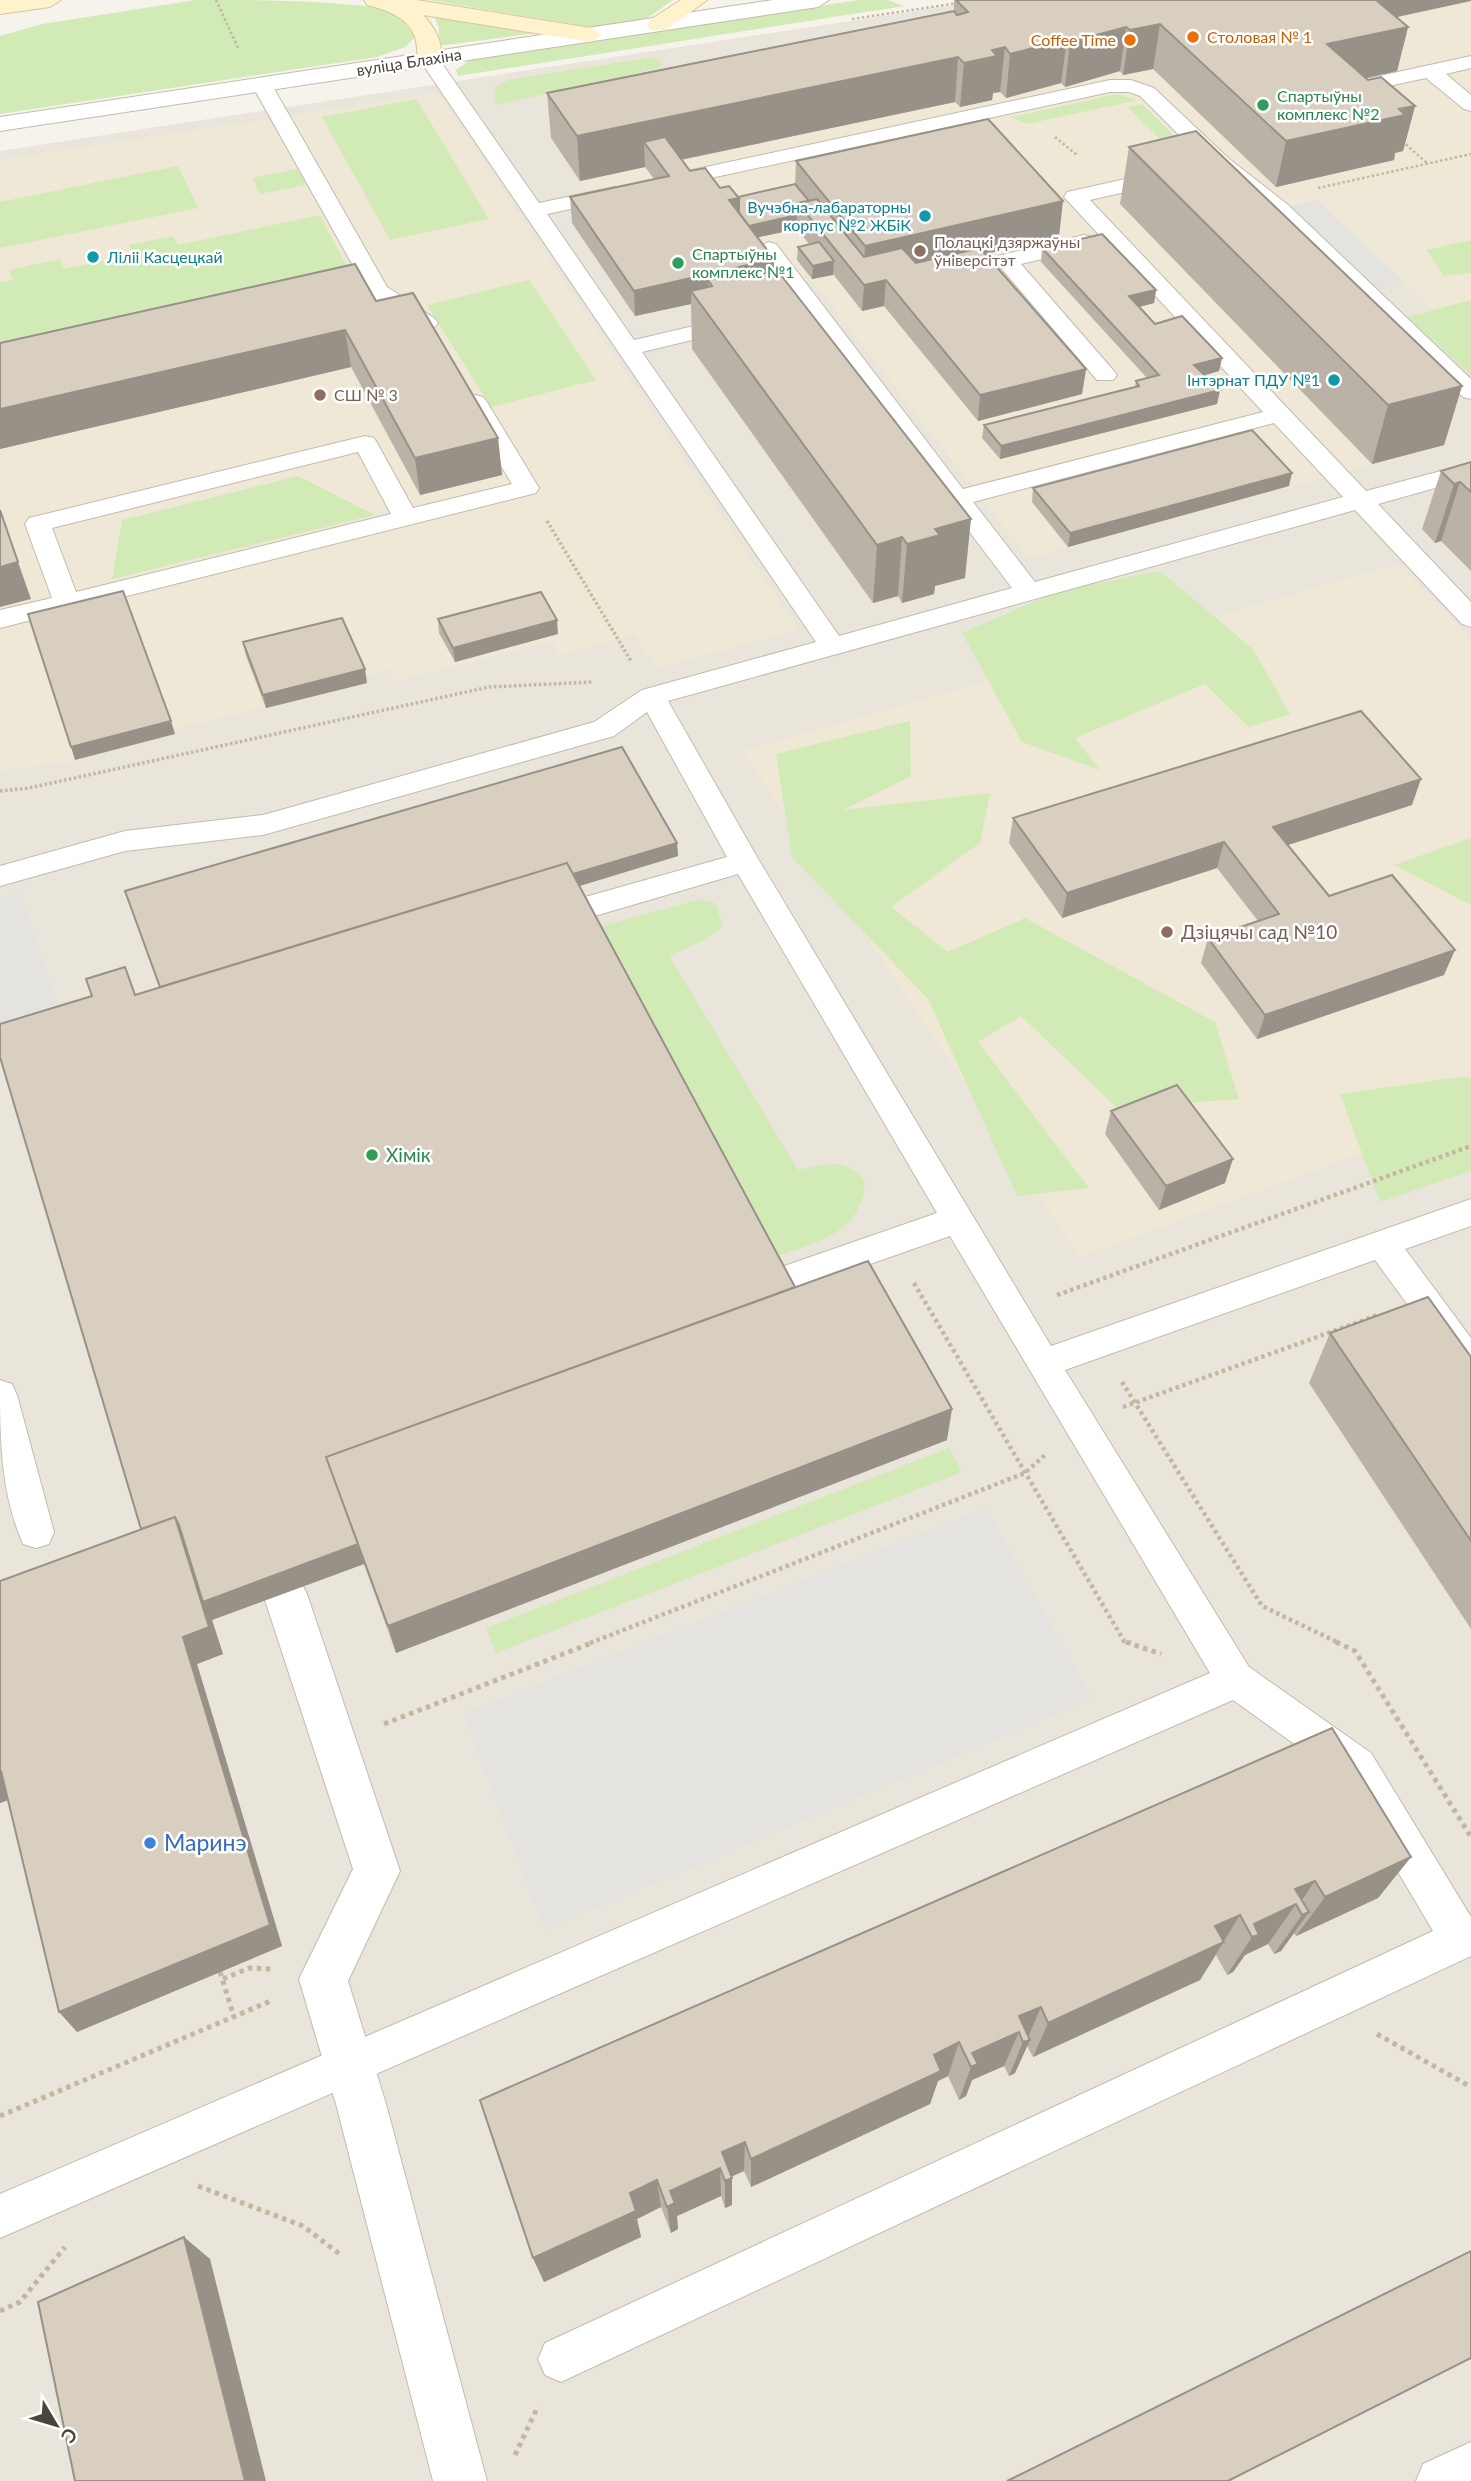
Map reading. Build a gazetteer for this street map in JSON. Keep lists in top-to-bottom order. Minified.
{"streets":{"street":["вуліца Блахіна"]},"places":["Столовая № 1","Coffee Time","Спартыўны комплекс №2","Вучэбна-лабараторны корпус №2 ЖБіК","Полацкі дзяржаўны ўніверсітэт","Ліліі Касцецкай","Спартыўны комплекс №1","Інтэрнат ПДУ №1","СШ № 3","Дзіцячы сад №10","Хімік","Маринэ"],"north":"bottom right"}
